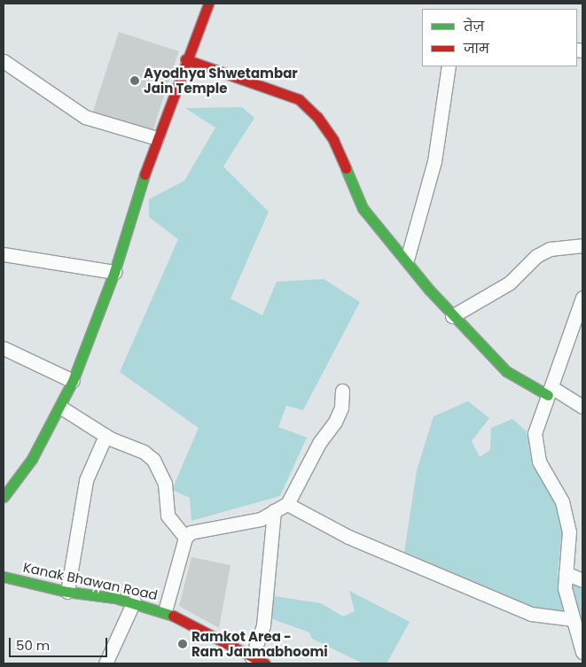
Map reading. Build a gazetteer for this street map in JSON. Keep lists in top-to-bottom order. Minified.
{"streets":{"street":["Kanak Bhawan Road"]},"places":["Ayodhya Shwetambar Jain Temple","Ramkot Area - Ram Janmabhoomi"],"legend":["तेज़","जाम"],"scale_bar":"50 m"}
